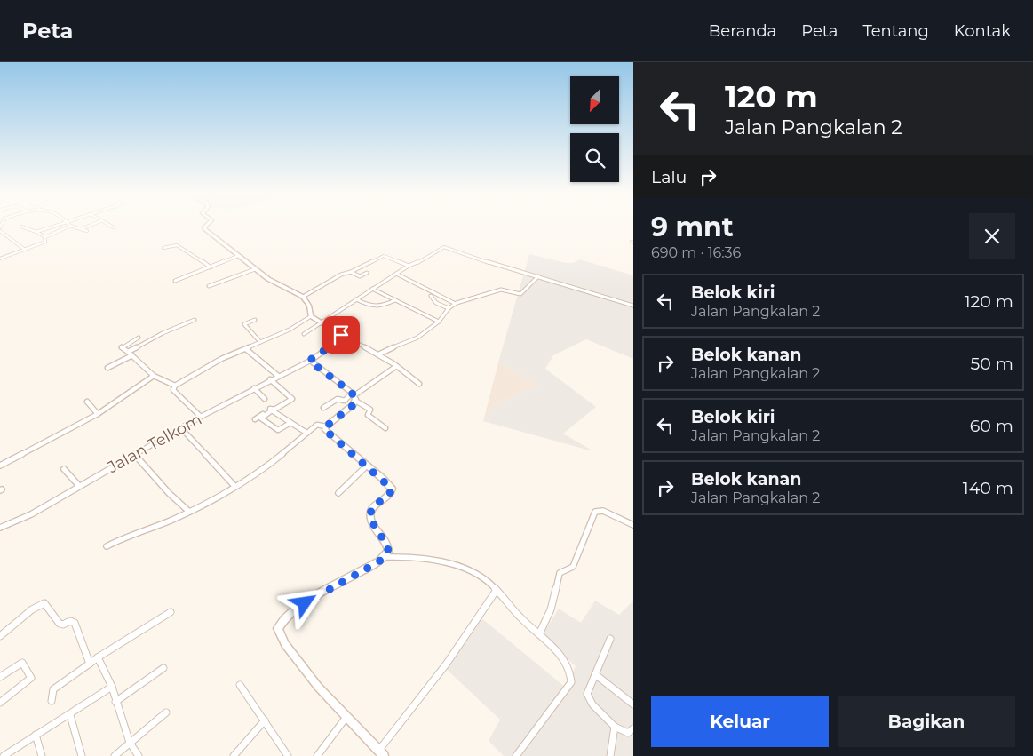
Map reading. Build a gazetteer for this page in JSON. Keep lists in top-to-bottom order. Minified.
{"streets":{"street":["Jalan Telkom"]},"north":"bottom left","page":{"header":"Peta","nav":["Beranda","Peta","Tentang","Kontak"],"turn":["120 m","Jalan Pangkalan 2"],"then":"Lalu","heading":["9 mnt","690 m · 16:36"],"list":[{"name":"Belok kiri","note":"Jalan Pangkalan 2","value":"120 m"},{"name":"Belok kanan","note":"Jalan Pangkalan 2","value":"50 m"},{"name":"Belok kiri","note":"Jalan Pangkalan 2","value":"60 m"},{"name":"Belok kanan","note":"Jalan Pangkalan 2","value":"140 m"}],"buttons":["Keluar","Bagikan"]}}
